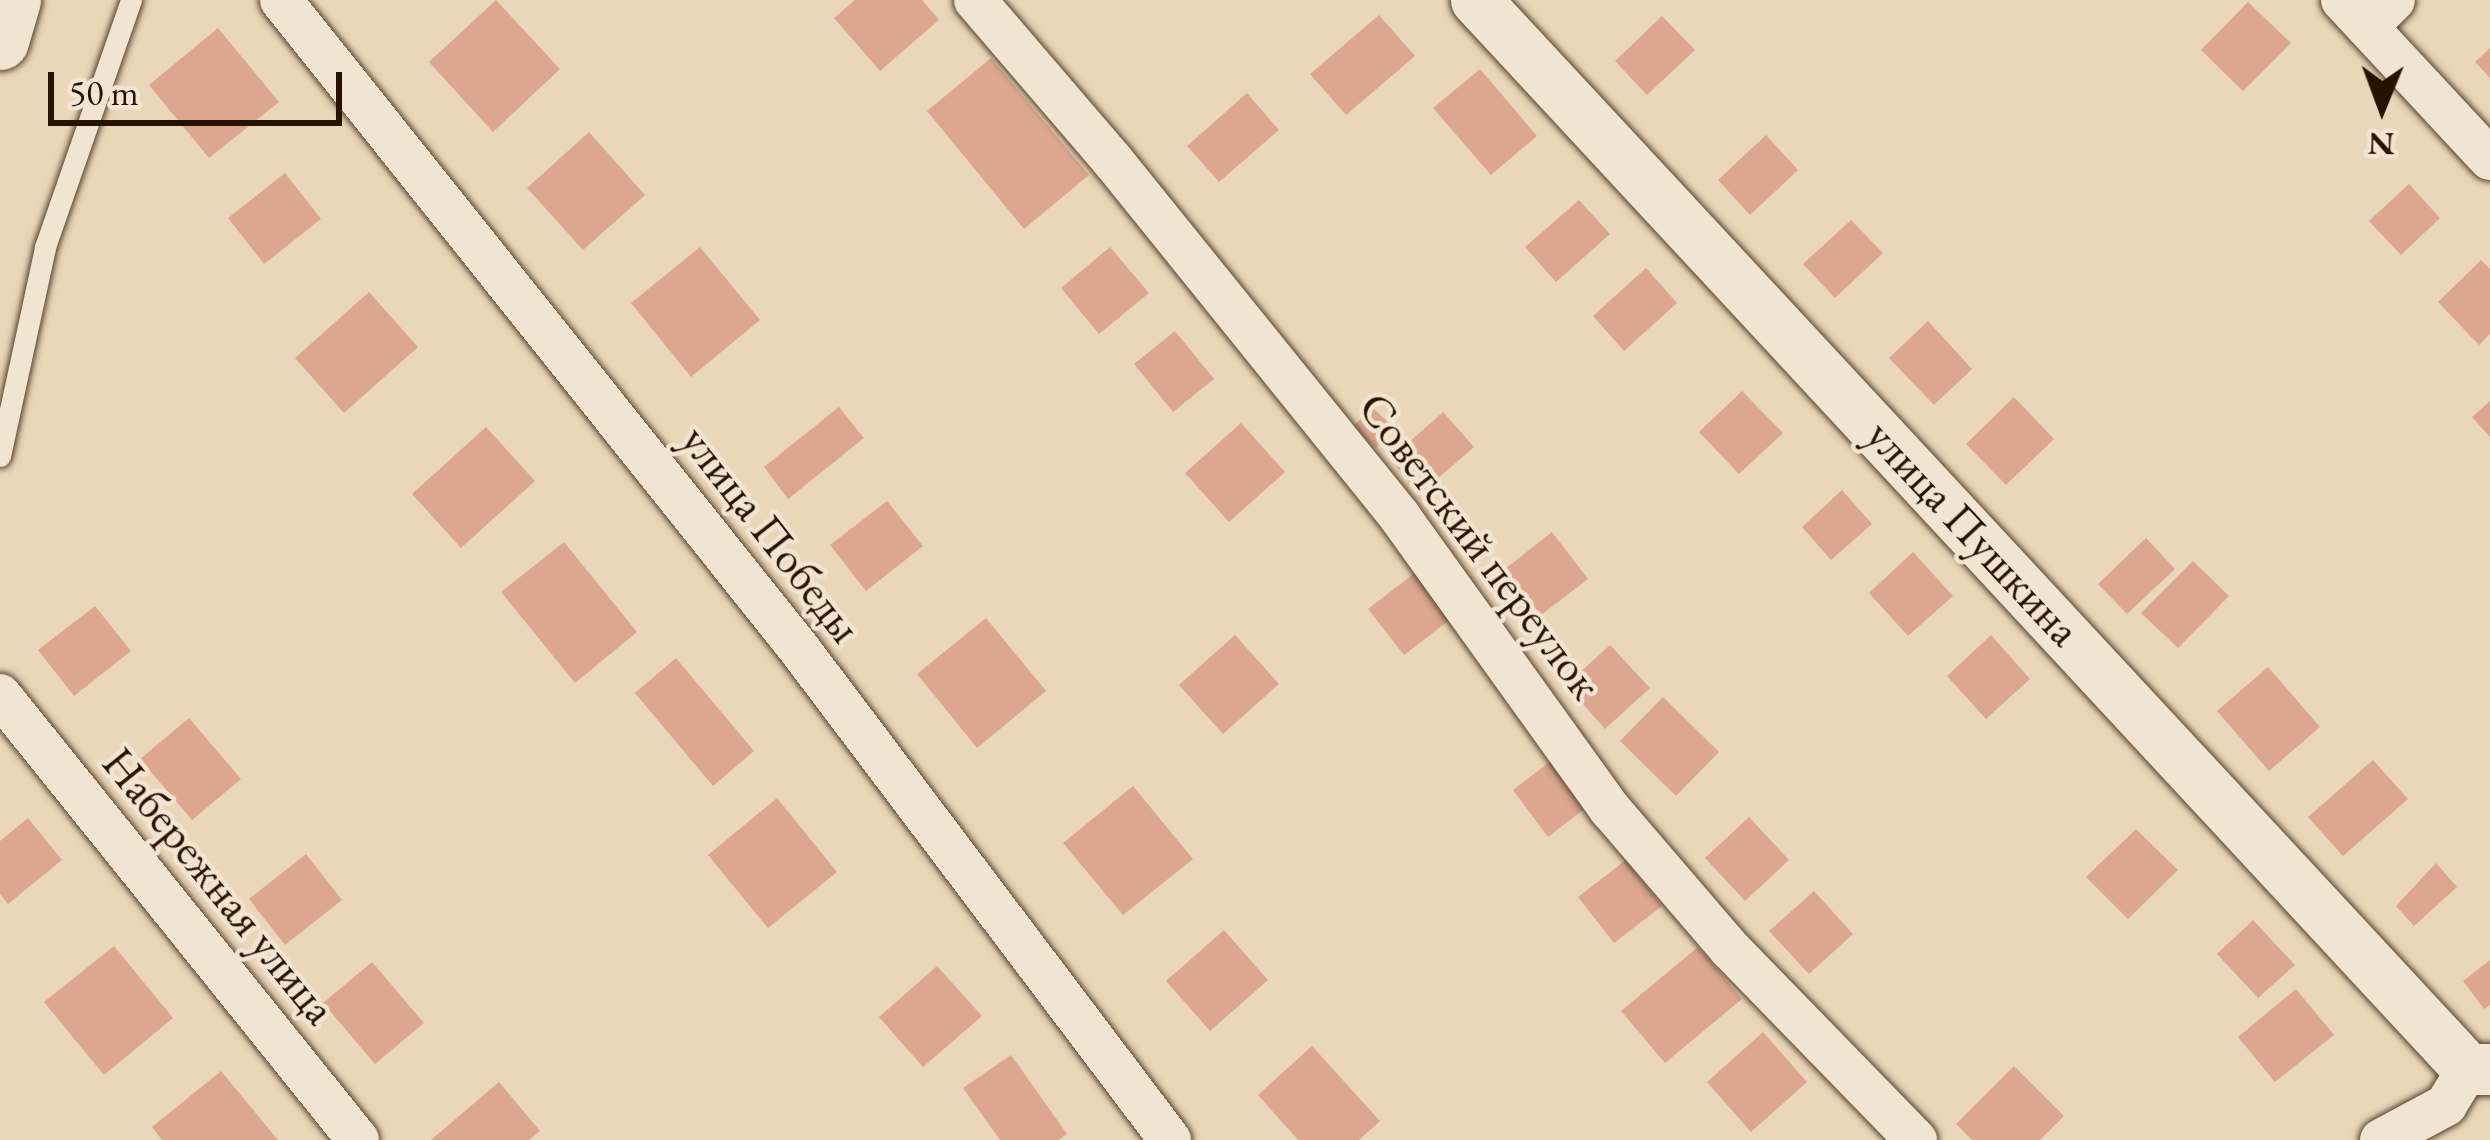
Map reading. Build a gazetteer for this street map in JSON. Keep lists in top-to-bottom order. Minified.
{"streets":{"street":["улица Пушкина","улица Победы","Советский переулок","Набережная улица"]},"scale_bar":"50 m","north":"bottom"}
